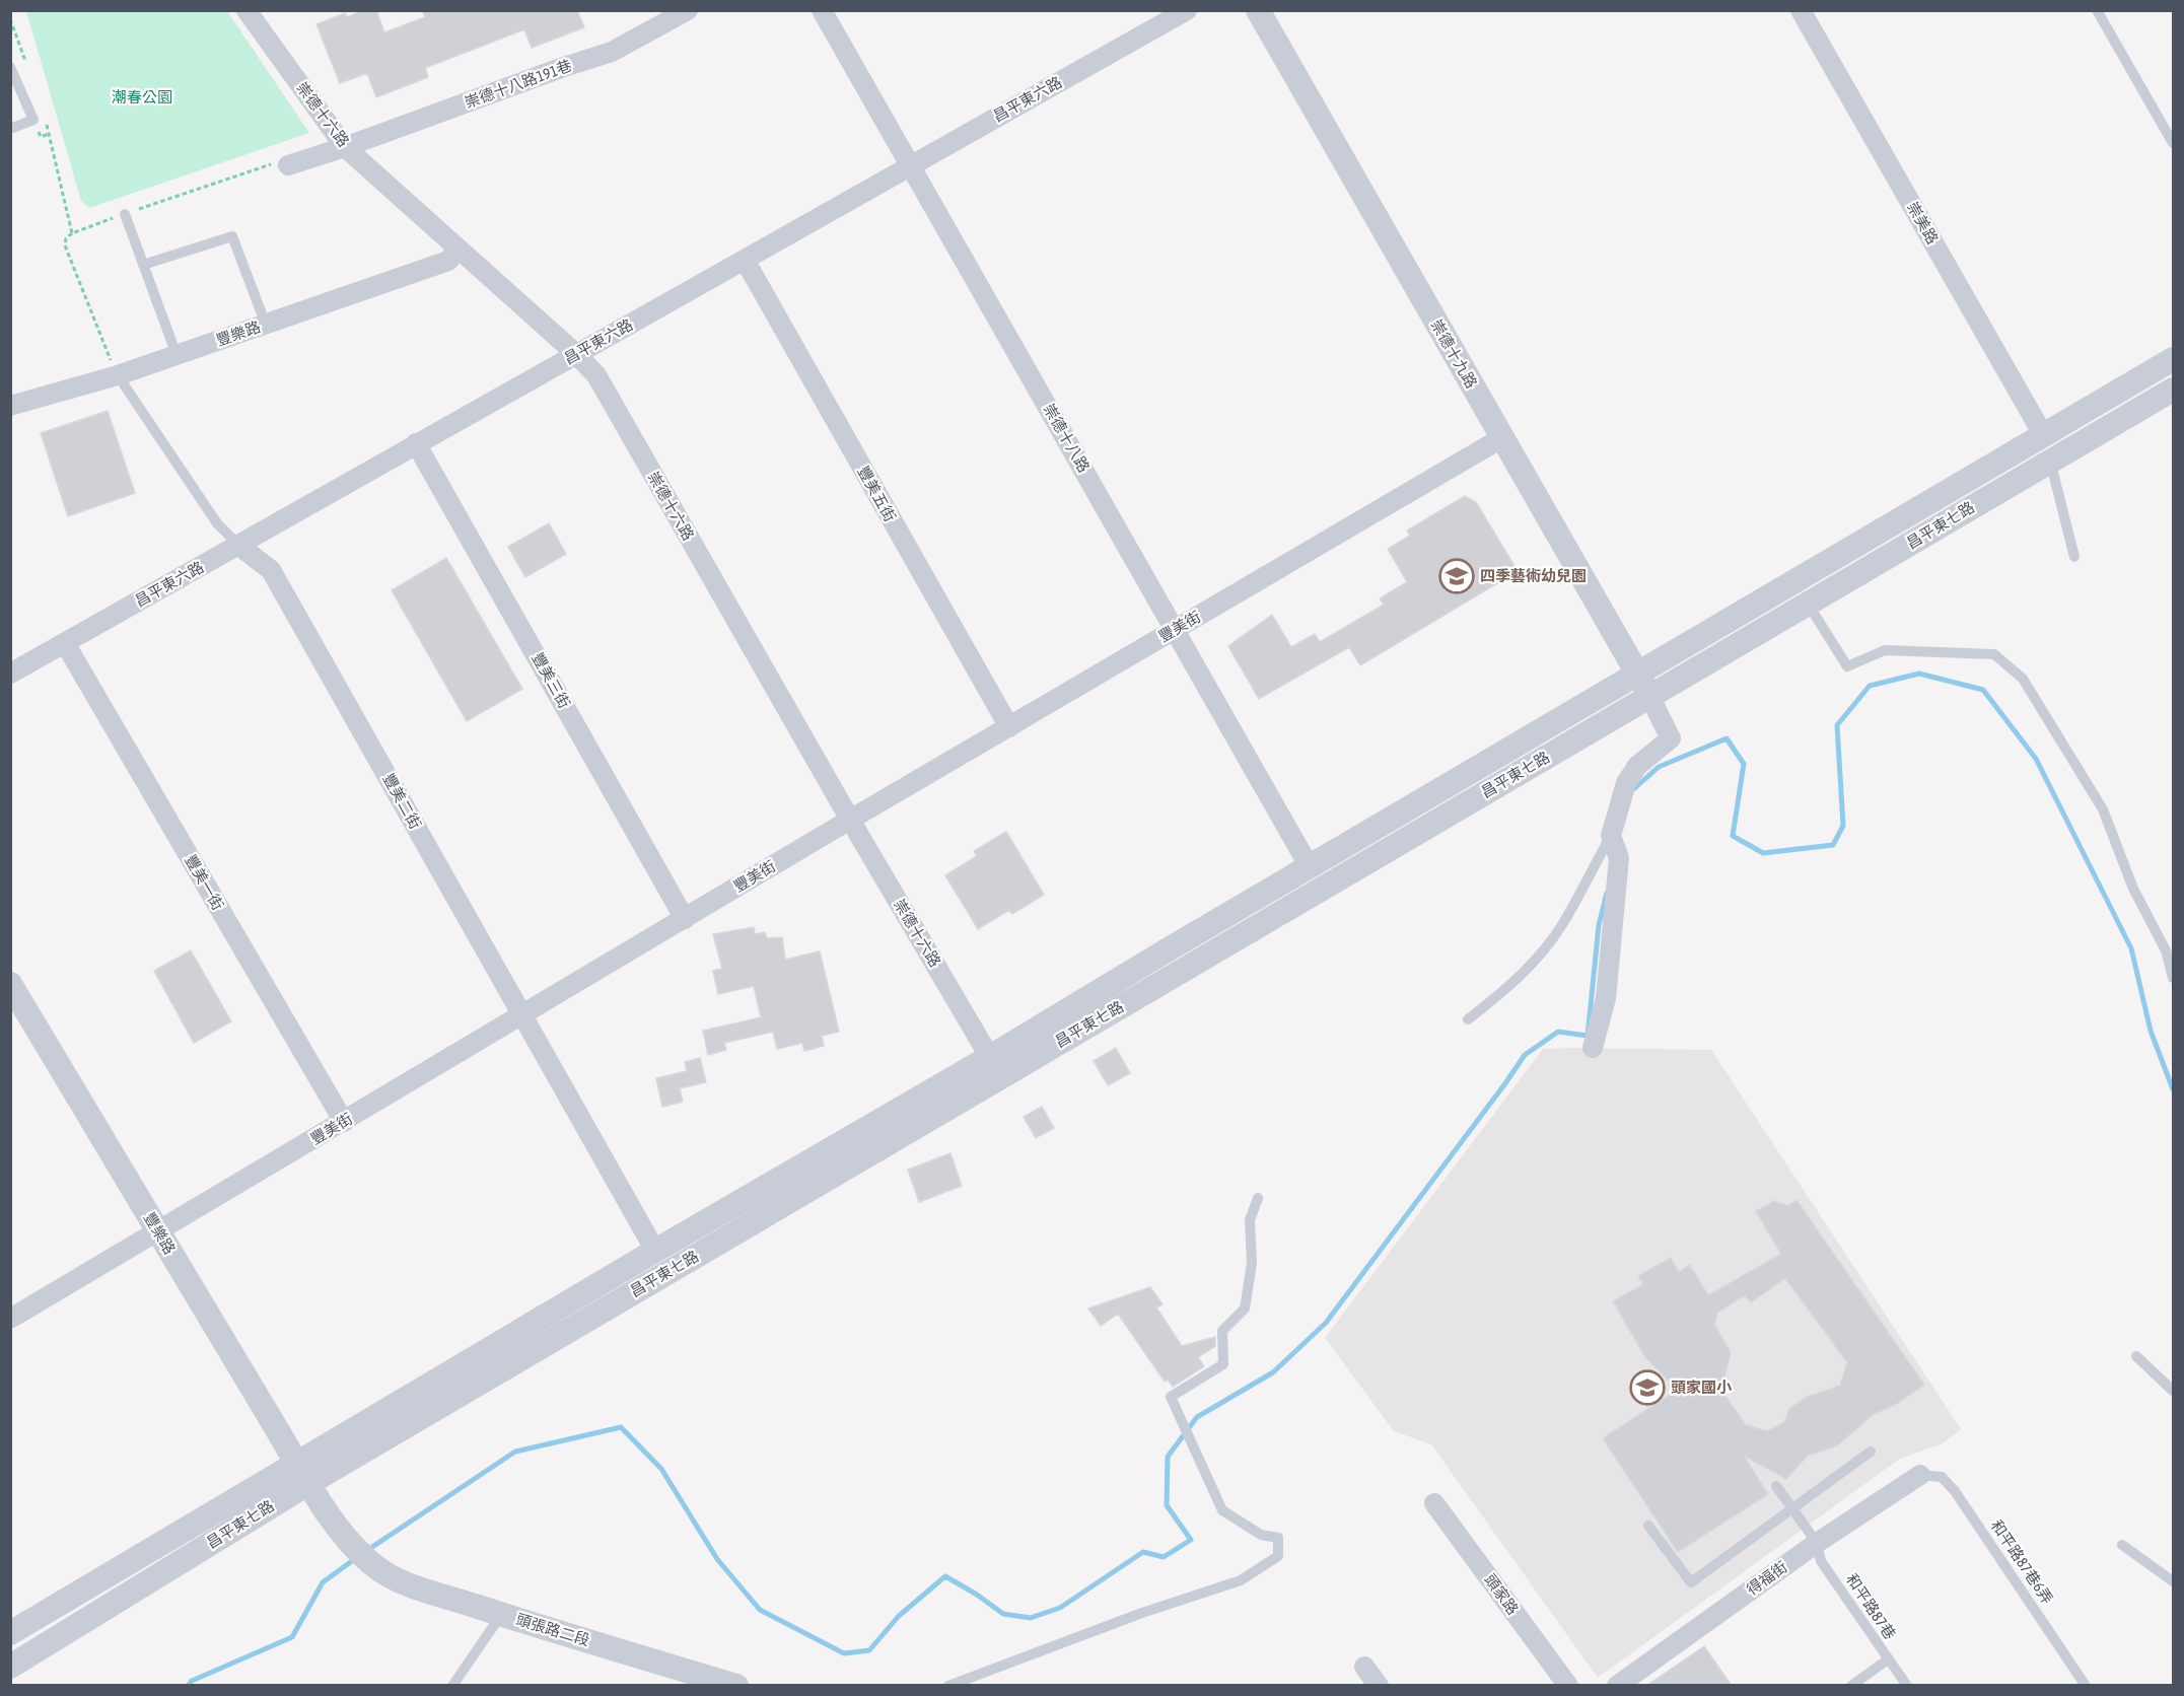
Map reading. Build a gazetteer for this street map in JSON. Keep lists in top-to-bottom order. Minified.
{"streets":{"street":["崇德十八路191巷","昌平東六路","崇德十六路","崇美路","豐樂路","崇德十九路","崇德十八路","豐美五街","昌平東七路","豐美街","豐美三街","豐美二街","豐美一街","得福街","頭家路","頭張路二段"],"lane":["和平路87巷6弄","和平路87巷"]},"crossings":[["崇德十八路191巷","崇德十六路"],["昌平東六路","崇德十六路"],["昌平東六路","崇德十八路"],["昌平東六路","豐美五街"],["昌平東六路","豐美三街"],["昌平東六路","豐美二街"],["昌平東六路","豐美一街"],["崇德十六路","豐樂路"],["崇德十六路","昌平東七路"],["崇德十六路","豐美街"],["崇美路","昌平東七路"],["豐樂路","昌平東七路"],["豐樂路","豐美街"],["豐樂路","豐美二街"],["豐樂路","頭張路二段"],["崇德十九路","昌平東七路"],["崇德十九路","豐美街"],["崇德十八路","昌平東七路"],["崇德十八路","豐美街"],["豐美五街","豐美街"],["昌平東七路","豐美二街"],["昌平東七路","頭張路二段"],["豐美街","豐美三街"],["豐美街","豐美二街"],["豐美街","豐美一街"],["和平路87巷6弄","得福街"],["得福街","和平路87巷"]],"parks":["潮春公園"],"places":{"school or university":["四季藝術幼兒園","頭家國小"]}}
